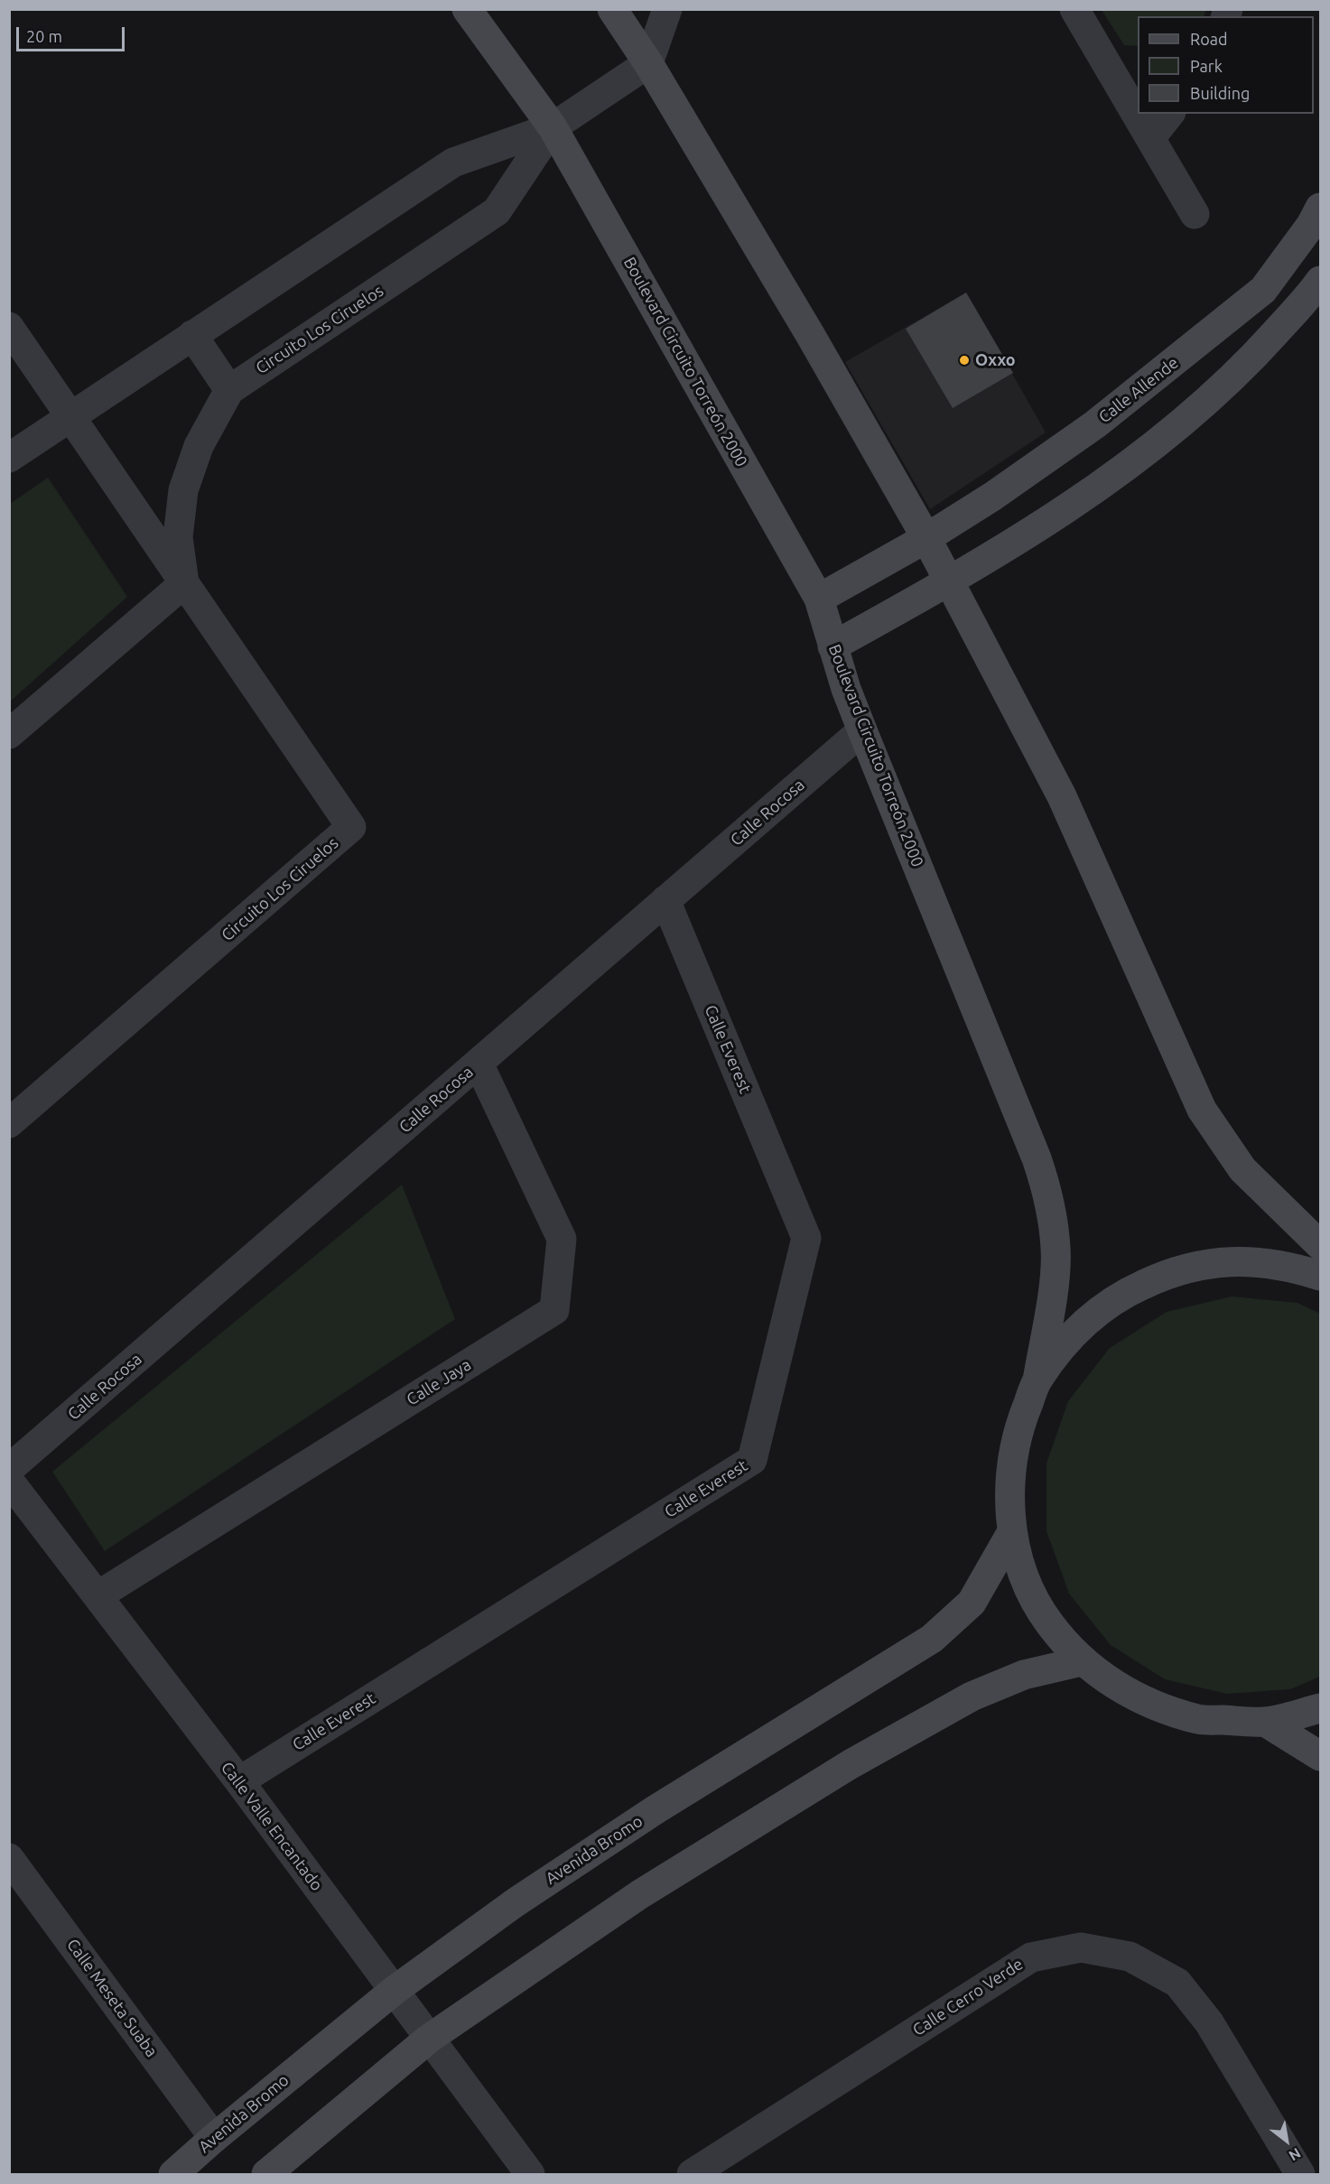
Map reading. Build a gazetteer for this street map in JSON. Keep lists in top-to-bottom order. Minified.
{"streets":{"main road":["Boulevard Circuito Torreón 2000","Calle Allende","Avenida Bromo"],"street":["Circuito Los Ciruelos","Calle Rocosa","Calle Everest","Calle Jaya","Calle Valle Encantado","Calle Cerro Verde","Calle Meseta Suaba"]},"crossings":[["Circuito Los Ciruelos","Boulevard Circuito Torreón 2000"],["Boulevard Circuito Torreón 2000","Calle Allende"],["Boulevard Circuito Torreón 2000","Calle Rocosa"],["Calle Rocosa","Calle Everest"],["Calle Rocosa","Calle Jaya"],["Calle Everest","Calle Valle Encantado"],["Calle Jaya","Calle Valle Encantado"],["Calle Valle Encantado","Avenida Bromo"],["Avenida Bromo","Calle Meseta Suaba"]],"places":["Oxxo"],"legend":["Road","Park","Building"],"scale_bar":"20 m","north":"bottom right"}
